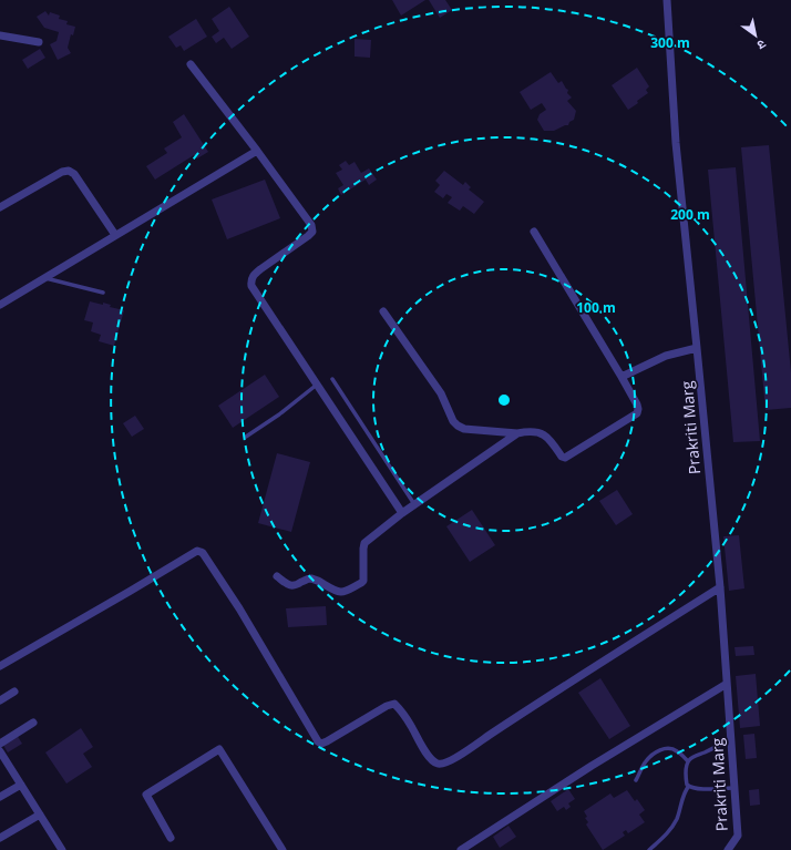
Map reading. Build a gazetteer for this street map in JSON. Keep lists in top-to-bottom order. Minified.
{"streets":{"street":["Prakriti Marg"]},"north":"bottom right","rings":["300 m","200 m","100 m"]}
